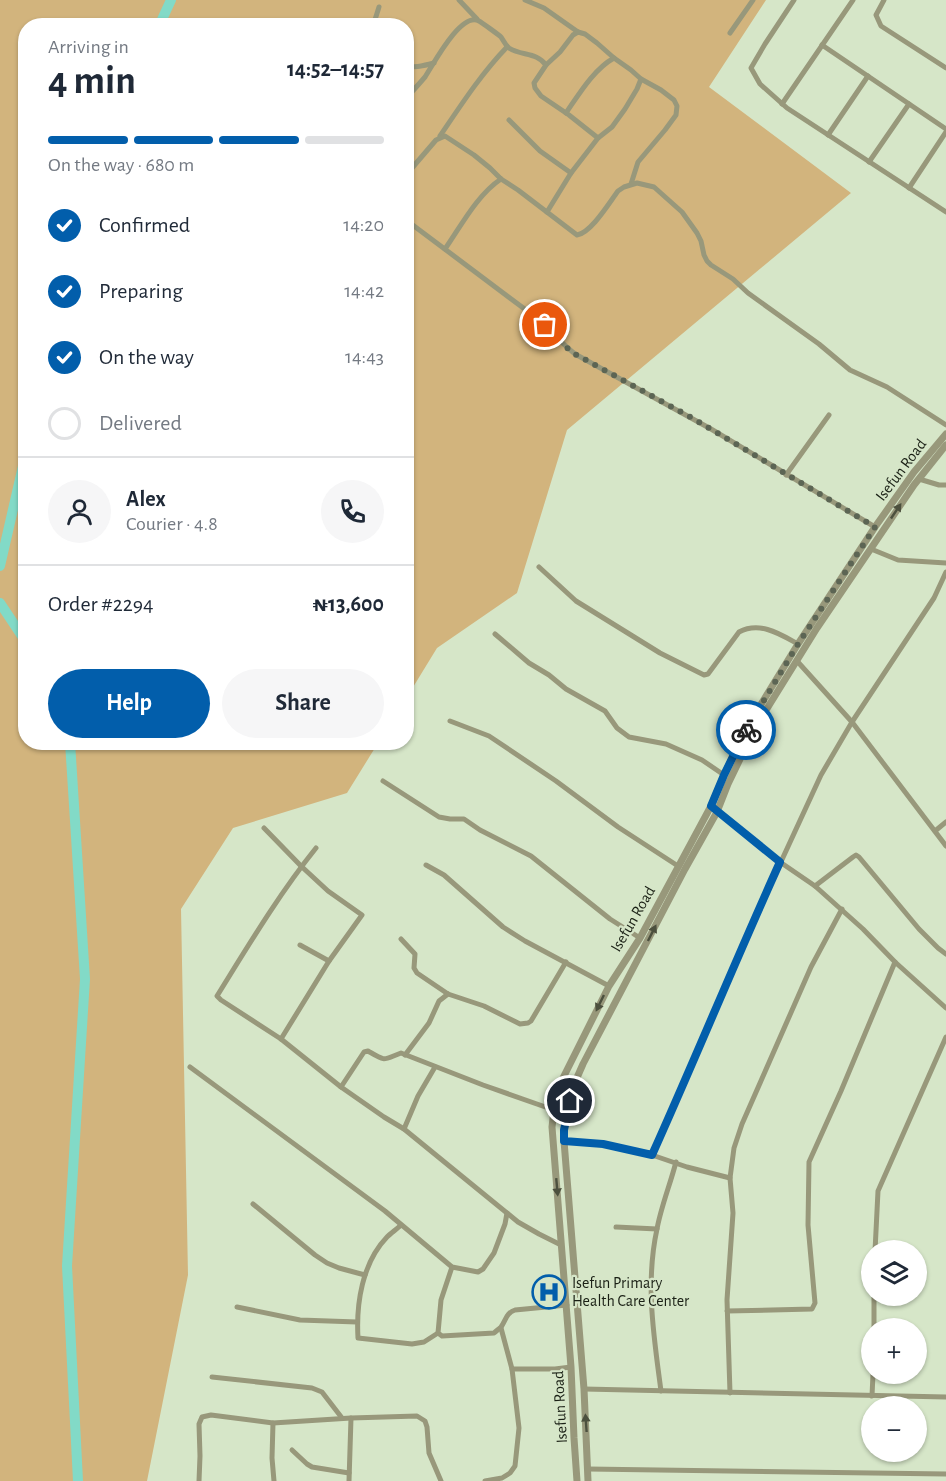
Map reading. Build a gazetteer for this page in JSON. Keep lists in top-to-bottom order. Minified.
{"streets":{"street":["Isefun Road"]},"places":{"hospital":["Isefun Primary Health Care Center"]},"page":{"heading":["4 min","Arriving in","14:52–14:57"],"panel":["Alex","Courier · 4.8","Order #2294","₦13,600"],"bar":"On the way · 680 m","list":[["Confirmed","14:20"],["Preparing","14:42"],["On the way","14:43"],"Delivered"],"buttons":["Help","Share"],"map_buttons":["+","−"]}}
